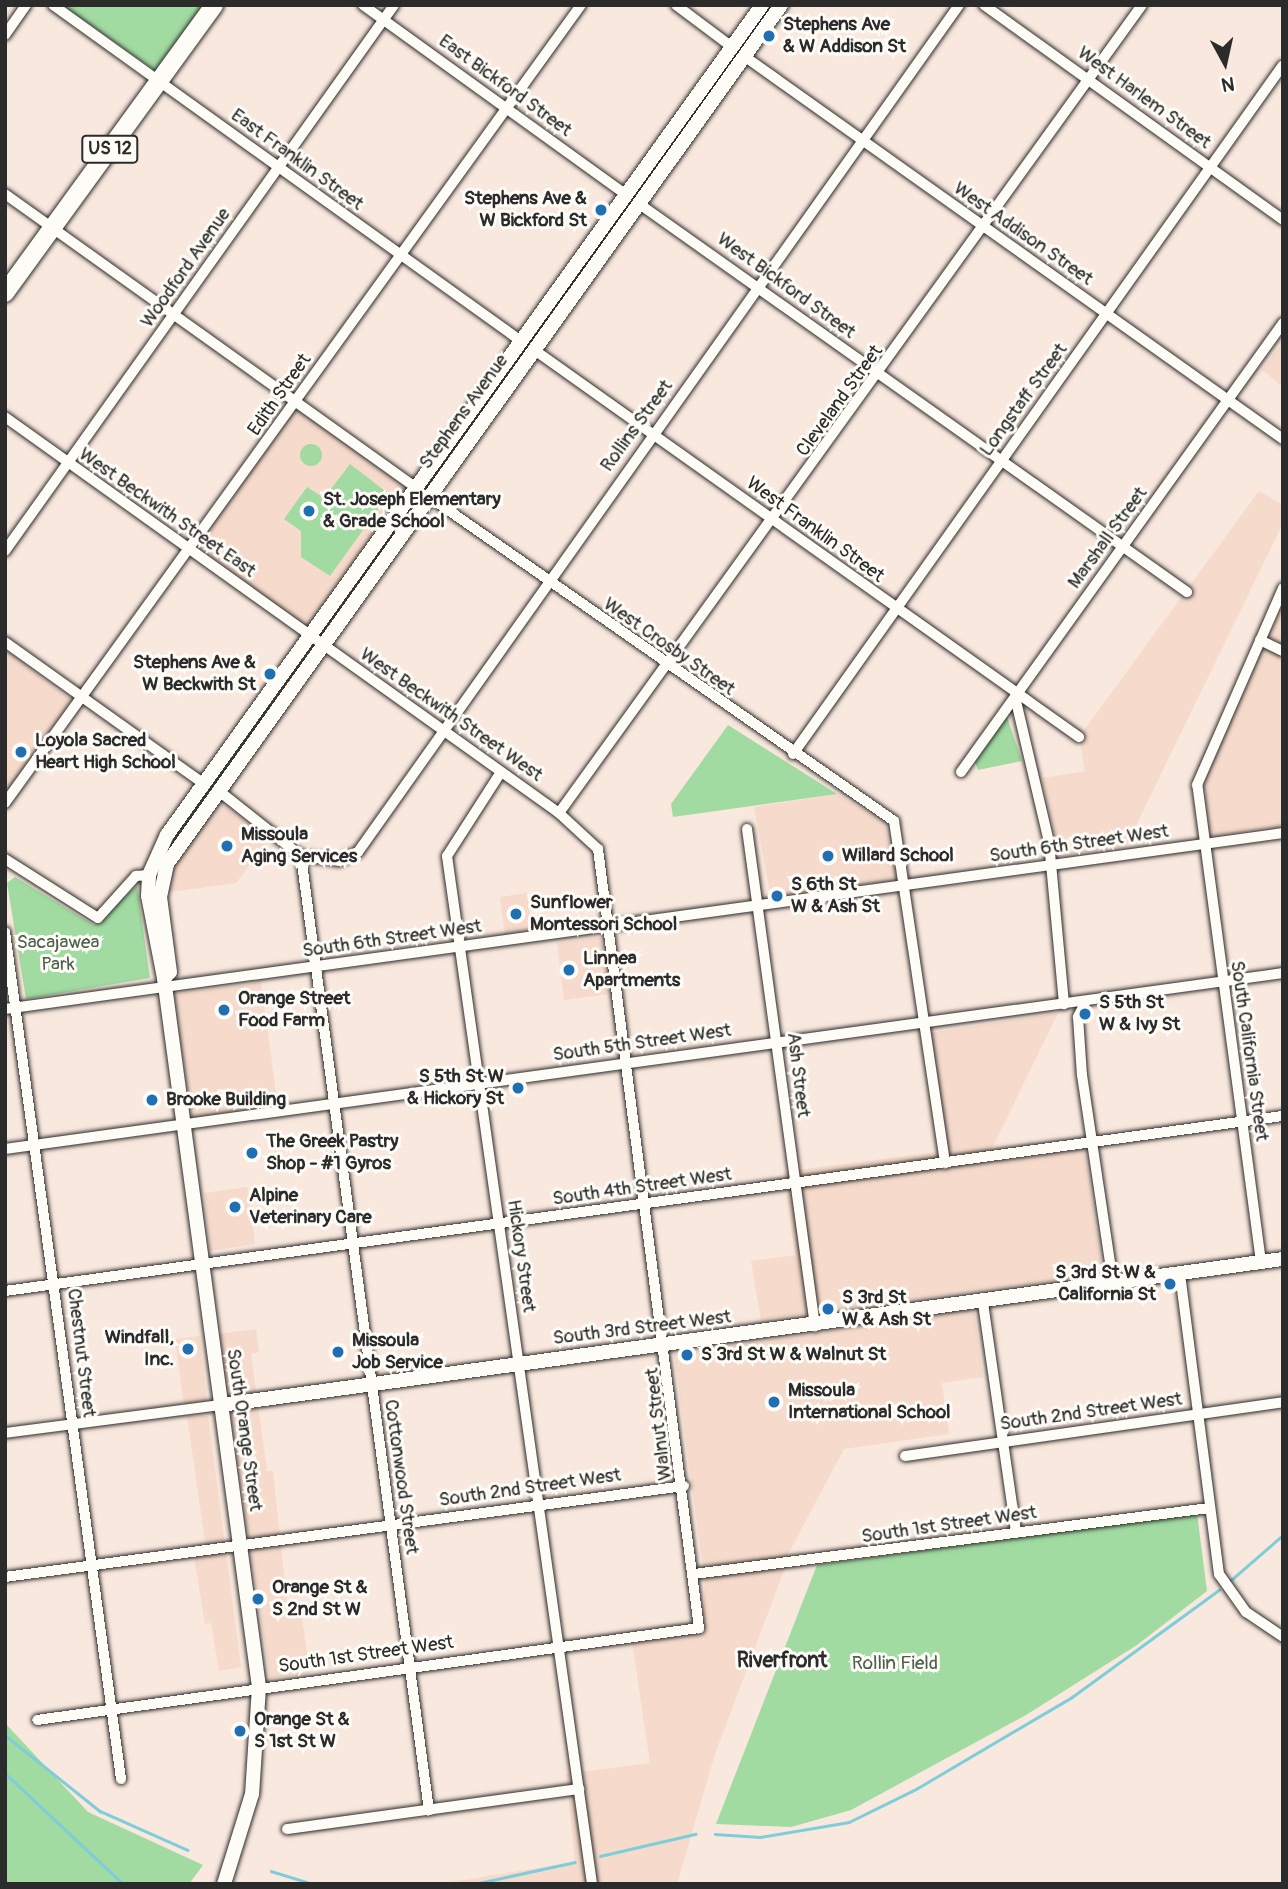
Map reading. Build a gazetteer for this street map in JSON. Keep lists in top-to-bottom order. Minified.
{"streets":{"highway":["US 12"],"main road":["Stephens Avenue","South 3rd Street West","South Orange Street"],"street":["East Bickford Street","West Harlem Street","East Franklin Street","West Addison Street","Woodford Avenue","West Bickford Street","Edith Street","Longstaff Street","Cleveland Street","Rollins Street","West Beckwith Street East","West Franklin Street","Marshall Street","West Crosby Street","West Beckwith Street West","South 6th Street West","South 5th Street West","South California Street","Ash Street","South 4th Street West","Hickory Street","Chestnut Street","South 2nd Street West","Walnut Street","Cottonwood Street","South 1st Street West"]},"crossings":[["East Bickford Street","Woodford Avenue"],["East Bickford Street","West Bickford Street"],["East Bickford Street","Edith Street"],["East Bickford Street","Stephens Avenue"],["West Harlem Street","Longstaff Street"],["West Harlem Street","Cleveland Street"],["US 12","East Franklin Street"],["East Franklin Street","Woodford Avenue"],["East Franklin Street","Edith Street"],["East Franklin Street","Stephens Avenue"],["East Franklin Street","West Franklin Street"],["West Addison Street","Longstaff Street"],["West Addison Street","Cleveland Street"],["West Addison Street","Stephens Avenue"],["West Addison Street","Rollins Street"],["West Addison Street","Marshall Street"],["Woodford Avenue","West Beckwith Street East"],["West Bickford Street","Longstaff Street"],["West Bickford Street","Cleveland Street"],["West Bickford Street","Stephens Avenue"],["West Bickford Street","Rollins Street"],["West Bickford Street","Marshall Street"],["Edith Street","West Beckwith Street East"],["Longstaff Street","West Franklin Street"],["Longstaff Street","West Crosby Street"],["Cleveland Street","West Franklin Street"],["Cleveland Street","West Crosby Street"],["Cleveland Street","West Beckwith Street West"],["Stephens Avenue","West Beckwith Street East"],["Stephens Avenue","West Franklin Street"],["Stephens Avenue","West Crosby Street"],["Stephens Avenue","West Beckwith Street West"],["Stephens Avenue","South 6th Street West"],["Stephens Avenue","South Orange Street"],["Rollins Street","West Franklin Street"],["Rollins Street","West Crosby Street"],["Rollins Street","West Beckwith Street West"],["Rollins Street","Cottonwood Street"],["West Beckwith Street East","West Beckwith Street West"],["West Franklin Street","Marshall Street"],["West Crosby Street","South 6th Street West"],["West Beckwith Street West","South 6th Street West"],["West Beckwith Street West","Hickory Street"],["West Beckwith Street West","Walnut Street"],["South 6th Street West","South California Street"],["South 6th Street West","Ash Street"],["South 6th Street West","Hickory Street"],["South 6th Street West","Chestnut Street"],["South 6th Street West","Walnut Street"],["South 6th Street West","South Orange Street"],["South 6th Street West","Cottonwood Street"],["South 5th Street West","South California Street"],["South 5th Street West","Ash Street"],["South 5th Street West","Hickory Street"],["South 5th Street West","Chestnut Street"],["South 5th Street West","Walnut Street"],["South 5th Street West","South Orange Street"],["South 5th Street West","Cottonwood Street"],["South California Street","South 4th Street West"],["South California Street","South 3rd Street West"],["Ash Street","South 4th Street West"],["Ash Street","South 3rd Street West"],["South 4th Street West","Hickory Street"],["South 4th Street West","Chestnut Street"],["South 4th Street West","Walnut Street"],["South 4th Street West","South Orange Street"],["South 4th Street West","Cottonwood Street"],["Hickory Street","South 3rd Street West"],["Hickory Street","South 2nd Street West"],["Hickory Street","South 1st Street West"],["South 3rd Street West","Chestnut Street"],["South 3rd Street West","Walnut Street"],["South 3rd Street West","South Orange Street"],["South 3rd Street West","Cottonwood Street"],["Chestnut Street","South 2nd Street West"],["Chestnut Street","South 1st Street West"],["South 2nd Street West","Walnut Street"],["South 2nd Street West","South Orange Street"],["South 2nd Street West","Cottonwood Street"],["Walnut Street","South 1st Street West"],["South Orange Street","South 1st Street West"],["Cottonwood Street","South 1st Street West"]],"districts":["Riverfront"],"parks":["Sacajawea Park","Rollin Field"],"places":["Stephens Ave & W Addison St","Stephens Ave & W Bickford St","St. Joseph Elementary & Grade School","Stephens Ave & W Beckwith St","Loyola Sacred Heart High School","Missoula Aging Services","Willard School","S 6th St W & Ash St","Sunflower Montessori School","Linnea Apartments","Orange Street Food Farm","S 5th St W & Ivy St","S 5th St W & Hickory St","Brooke Building","The Greek Pastry Shop - #1 Gyros","Alpine Veterinary Care","S 3rd St W & California St","S 3rd St W & Ash St","Windfall, Inc.","Missoula Job Service","S 3rd St W & Walnut St","Missoula International School","Orange St & S 2nd St W","Orange St & S 1st St W"],"north":"bottom"}
